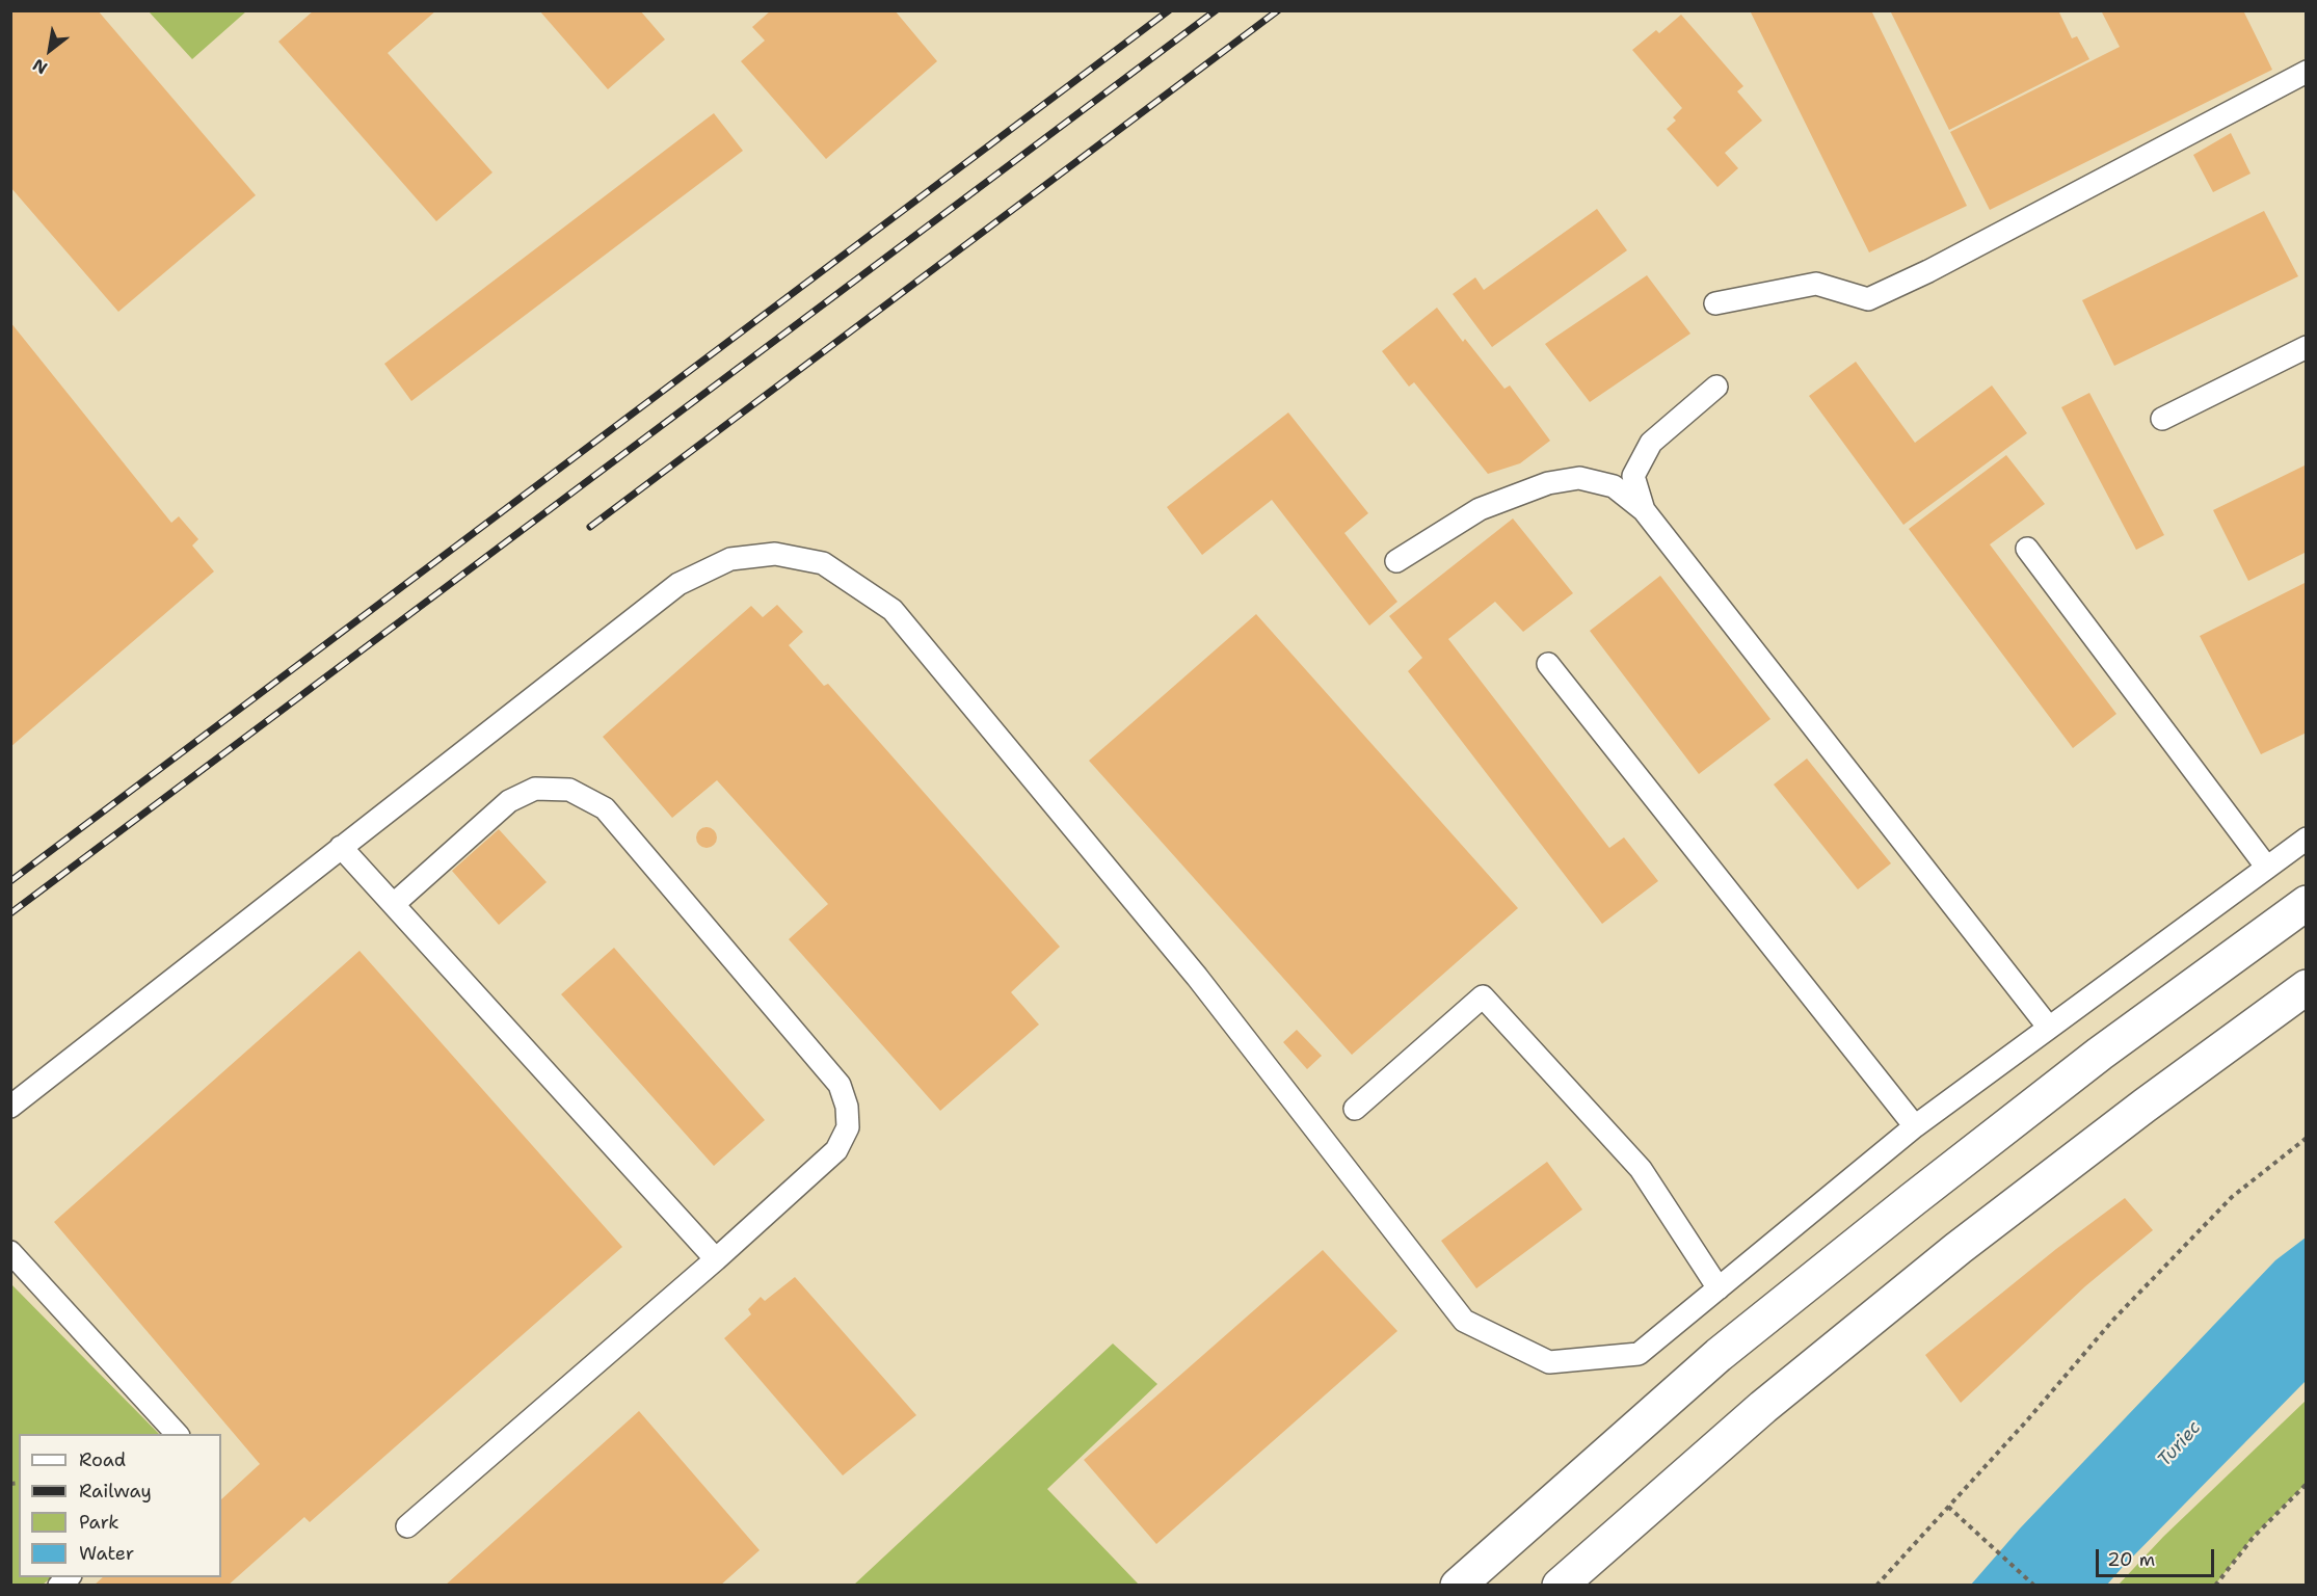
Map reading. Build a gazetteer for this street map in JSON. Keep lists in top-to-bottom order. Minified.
{"water":["Turiec"],"legend":["Road","Railway","Park","Water"],"scale_bar":"20 m","north":"bottom left"}
